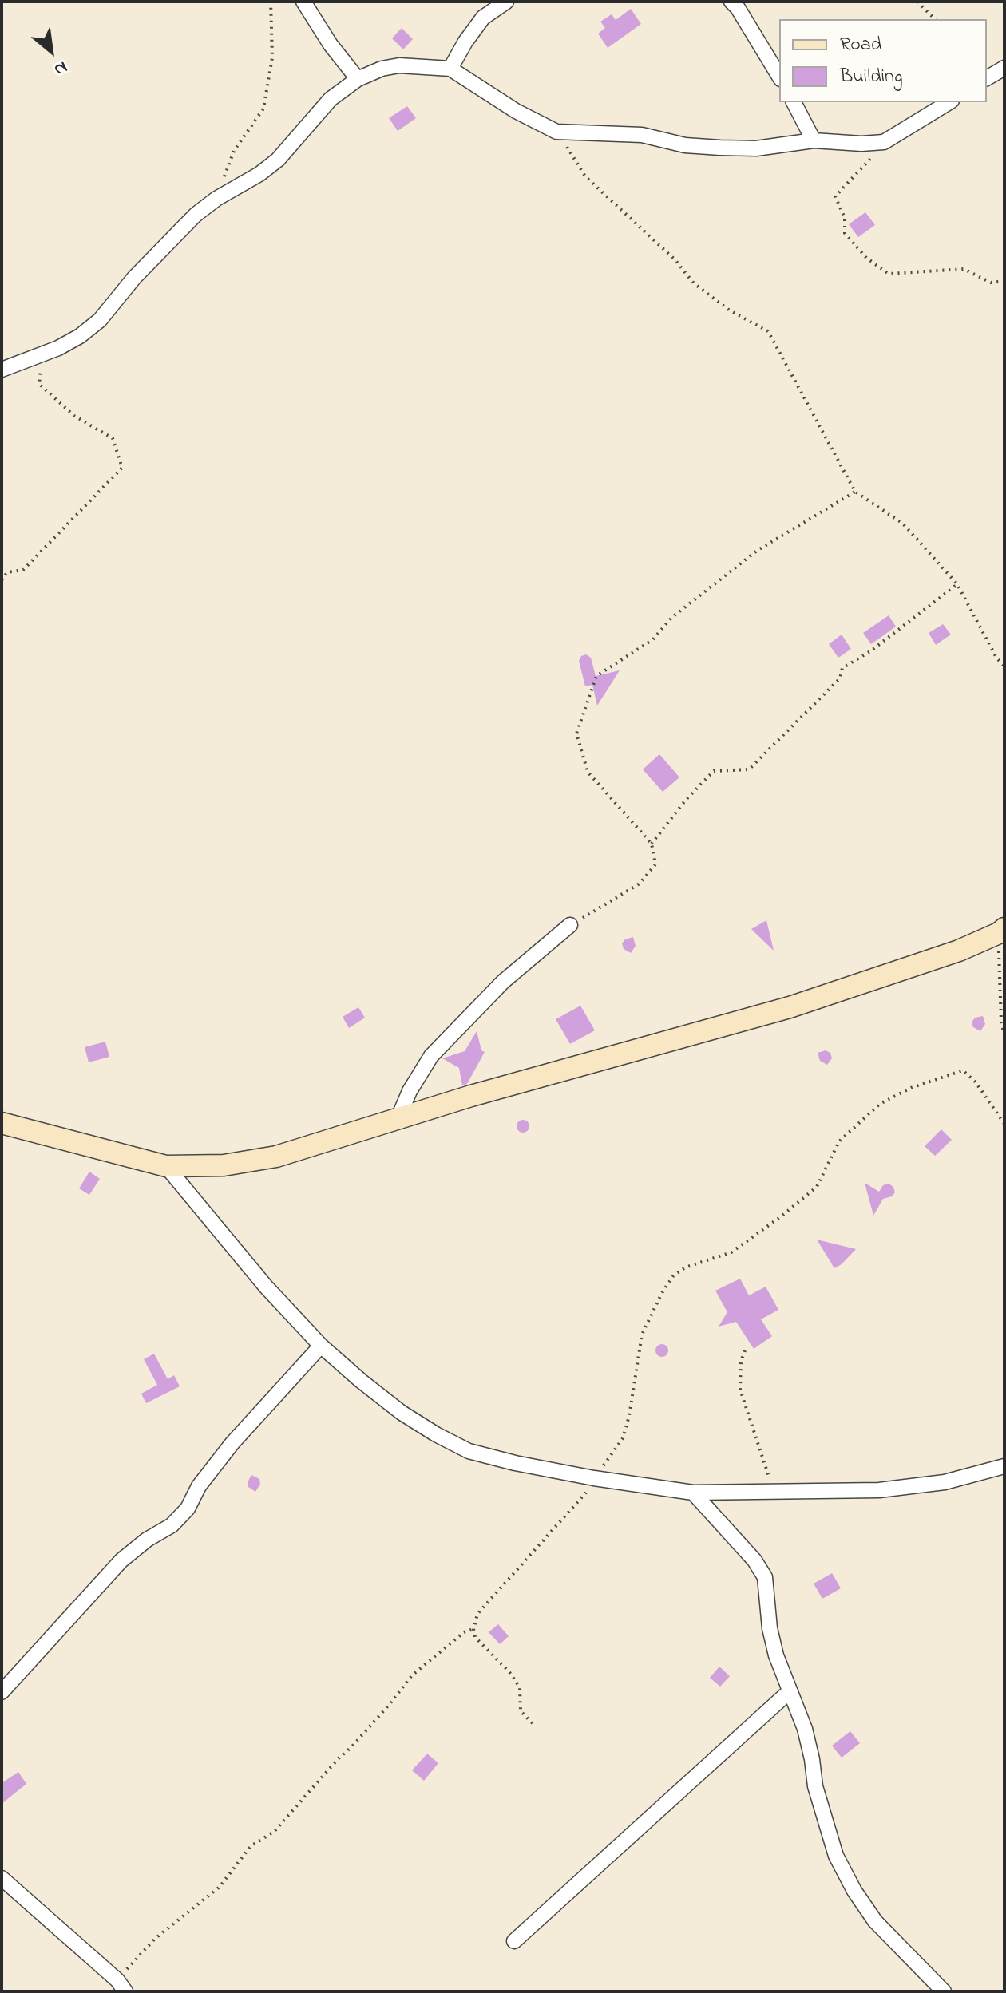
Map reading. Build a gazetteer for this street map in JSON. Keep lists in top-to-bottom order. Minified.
{"legend":["Road","Building"],"north":"bottom right"}
